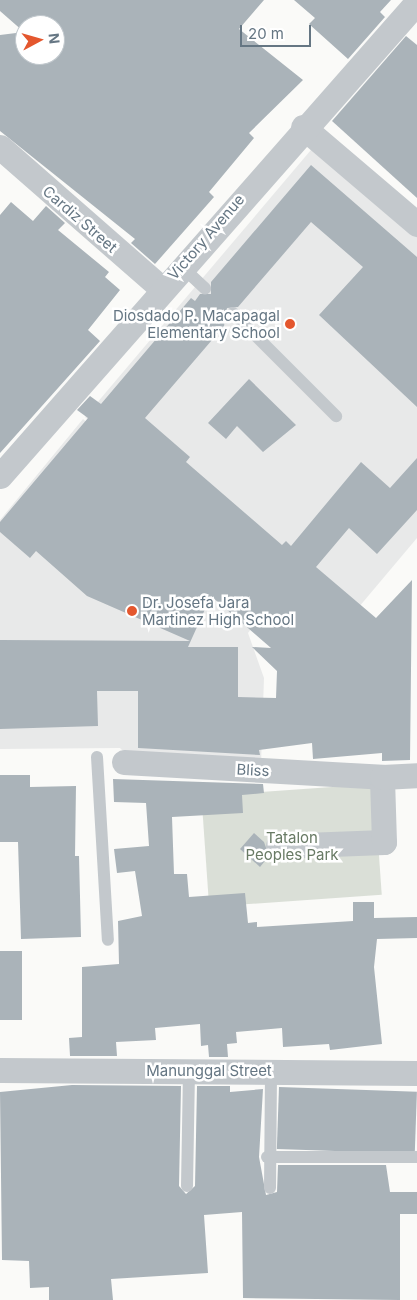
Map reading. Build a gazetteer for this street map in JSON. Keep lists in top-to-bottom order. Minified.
{"streets":{"street":["Cardiz Street","Victory Avenue","Bliss","Manunggal Street"]},"crossings":[["Cardiz Street","Victory Avenue"]],"parks":["Tatalon Peoples Park"],"places":["Diosdado P. Macapagal Elementary School","Dr. Josefa Jara Martinez High School"],"scale_bar":"20 m","north":"right"}
